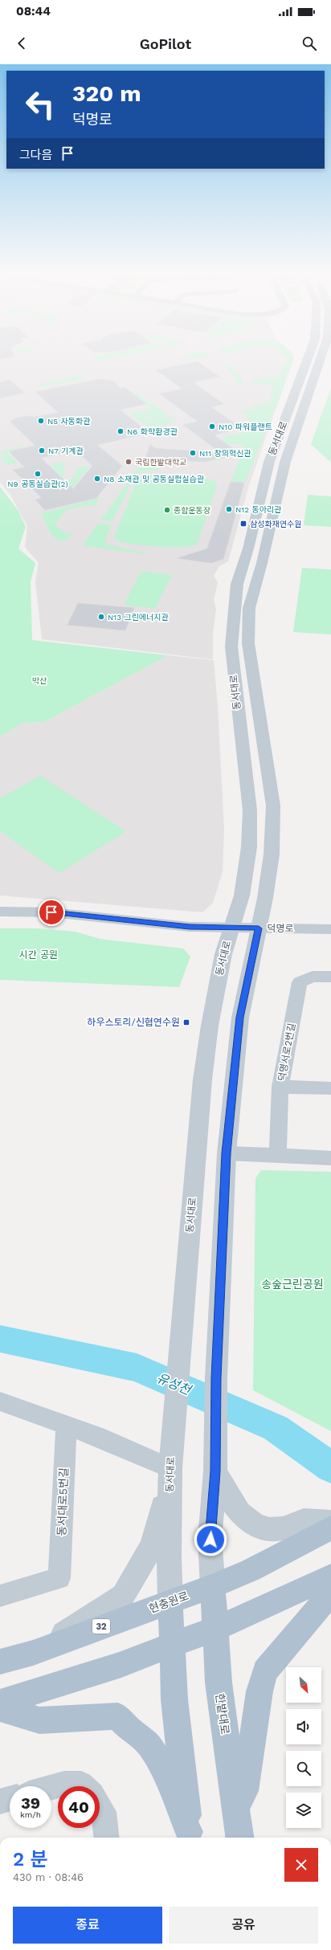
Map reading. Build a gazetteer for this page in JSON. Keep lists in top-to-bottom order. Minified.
{"streets":{"main road":["현충원로","32","한밭대로"],"street":["동서대로","덕명로","덕명서로2번길","동서대로5번길"]},"crossings":[["동서대로","덕명로"],["동서대로","현충원로"],["동서대로","한밭대로"],["현충원로","한밭대로"]],"water":["유성천"],"parks":["박산","시간 공원","송숲근린공원"],"places":{"other":["N5 자동화관","N10 파워플랜트","N6 화학환경관","N7 기계관","N11 창의혁신관","국립한밭대학교","N9 공동실습관(2)","N8 소재관 및 공동실험실습관","N12 동아리관","종합운동장","N13 그린에너지관"],"transit":["삼성화재연수원","하우스토리/신협연수원"]},"north":"bottom right","page":{"status":"08:44","header":"GoPilot","turn":["320 m","덕명로"],"then":"그다음","speed":"39 km/h","limit":"40","heading":["2 분","430 m · 08:46"],"buttons":["종료","공유"]}}
